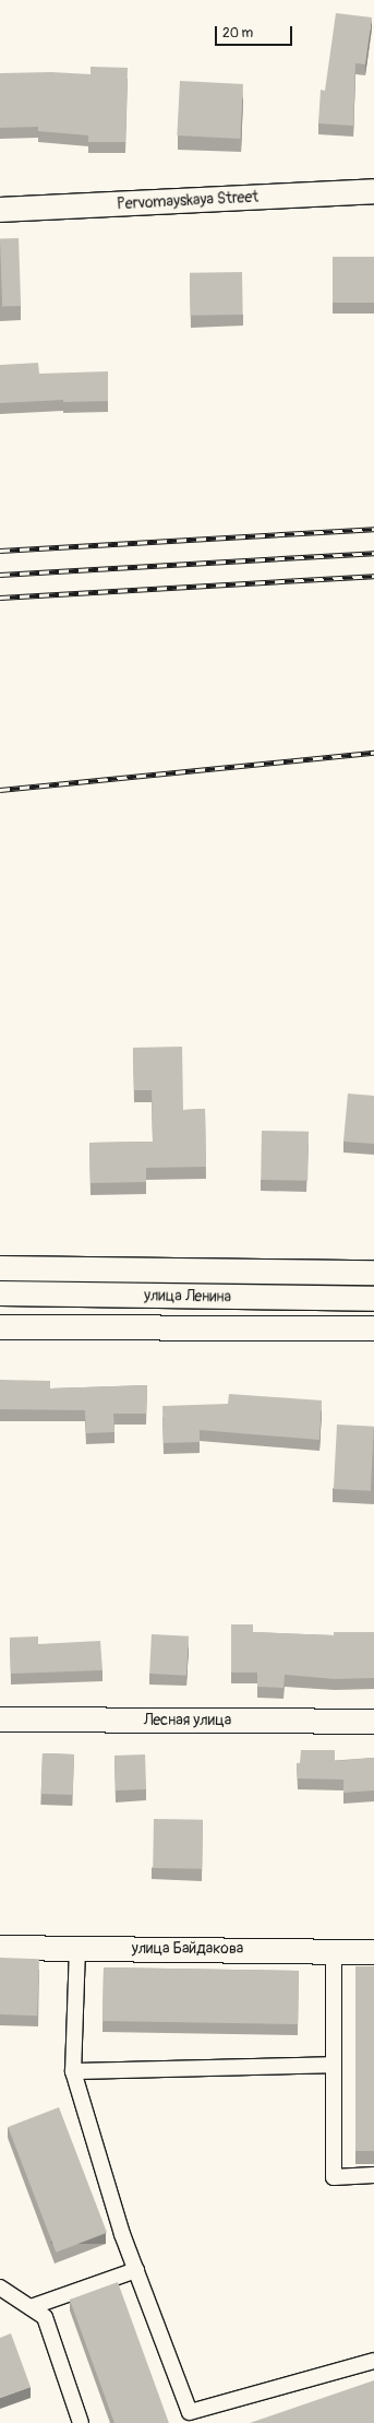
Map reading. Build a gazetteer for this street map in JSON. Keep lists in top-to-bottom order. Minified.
{"streets":{"street":["Pervomayskaya Street","улица Ленина","Лесная улица","улица Байдакова"]},"scale_bar":"20 m"}
